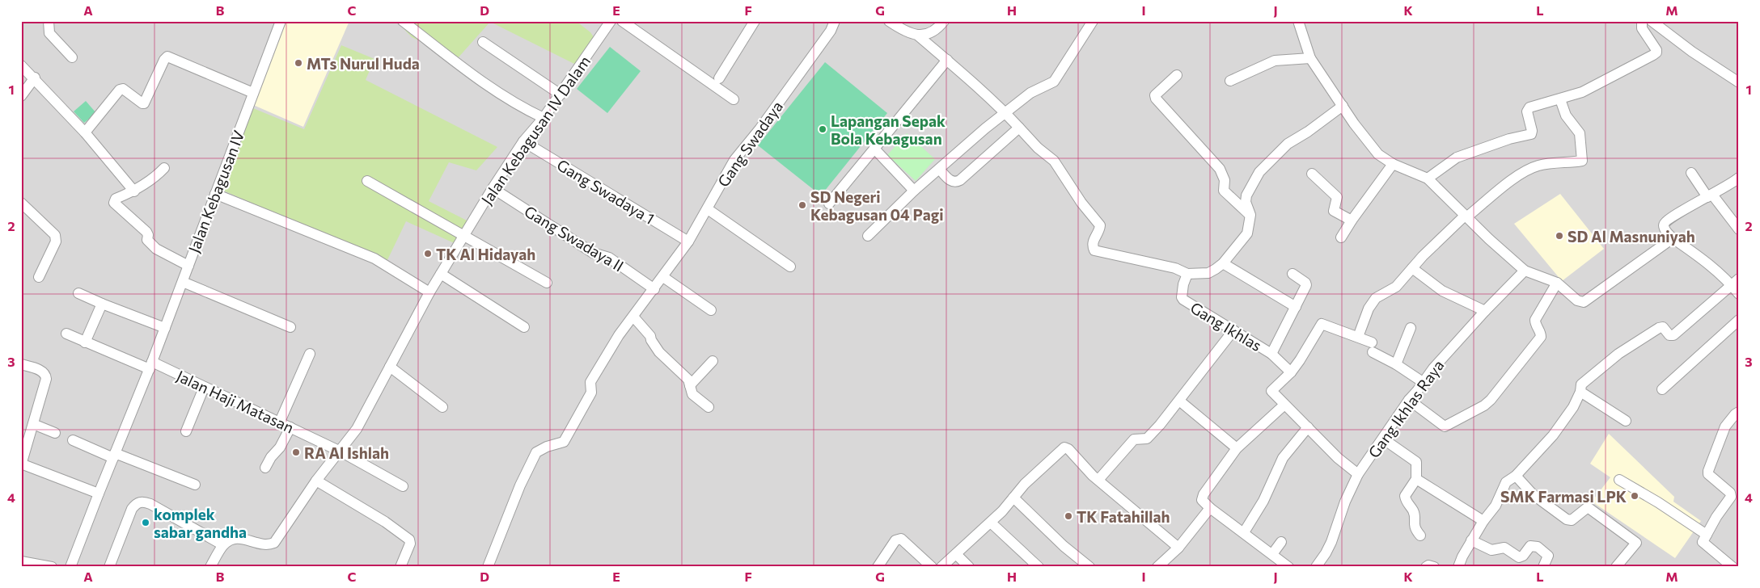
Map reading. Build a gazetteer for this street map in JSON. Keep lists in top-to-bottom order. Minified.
{"streets":{"street":["Jalan Kebagusan IV Dalam","Gang Swadaya","Jalan Kebagusan IV","Gang Swadaya 1","Gang Swadaya II","Gang Ikhlas","Jalan Haji Matasan","Gang Ikhlas Raya"]},"crossings":[["Jalan Kebagusan IV Dalam","Gang Swadaya 1"],["Jalan Kebagusan IV Dalam","Gang Swadaya II"],["Jalan Kebagusan IV Dalam","Jalan Haji Matasan"],["Gang Swadaya","Gang Swadaya 1"],["Gang Swadaya","Gang Swadaya II"],["Jalan Kebagusan IV","Jalan Haji Matasan"]],"places":["MTs Nurul Huda","Lapangan Sepak Bola Kebagusan","SD Negeri Kebagusan 04 Pagi","SD Al Masnuniyah","TK Al Hidayah","RA Al Ishlah","SMK Farmasi LPK","TK Fatahillah","komplek sabar gandha"],"grid":{"columns":["A","B","C","D","E","F","G","H","I","J","K","L","M"],"rows":["1","2","3","4"]}}
